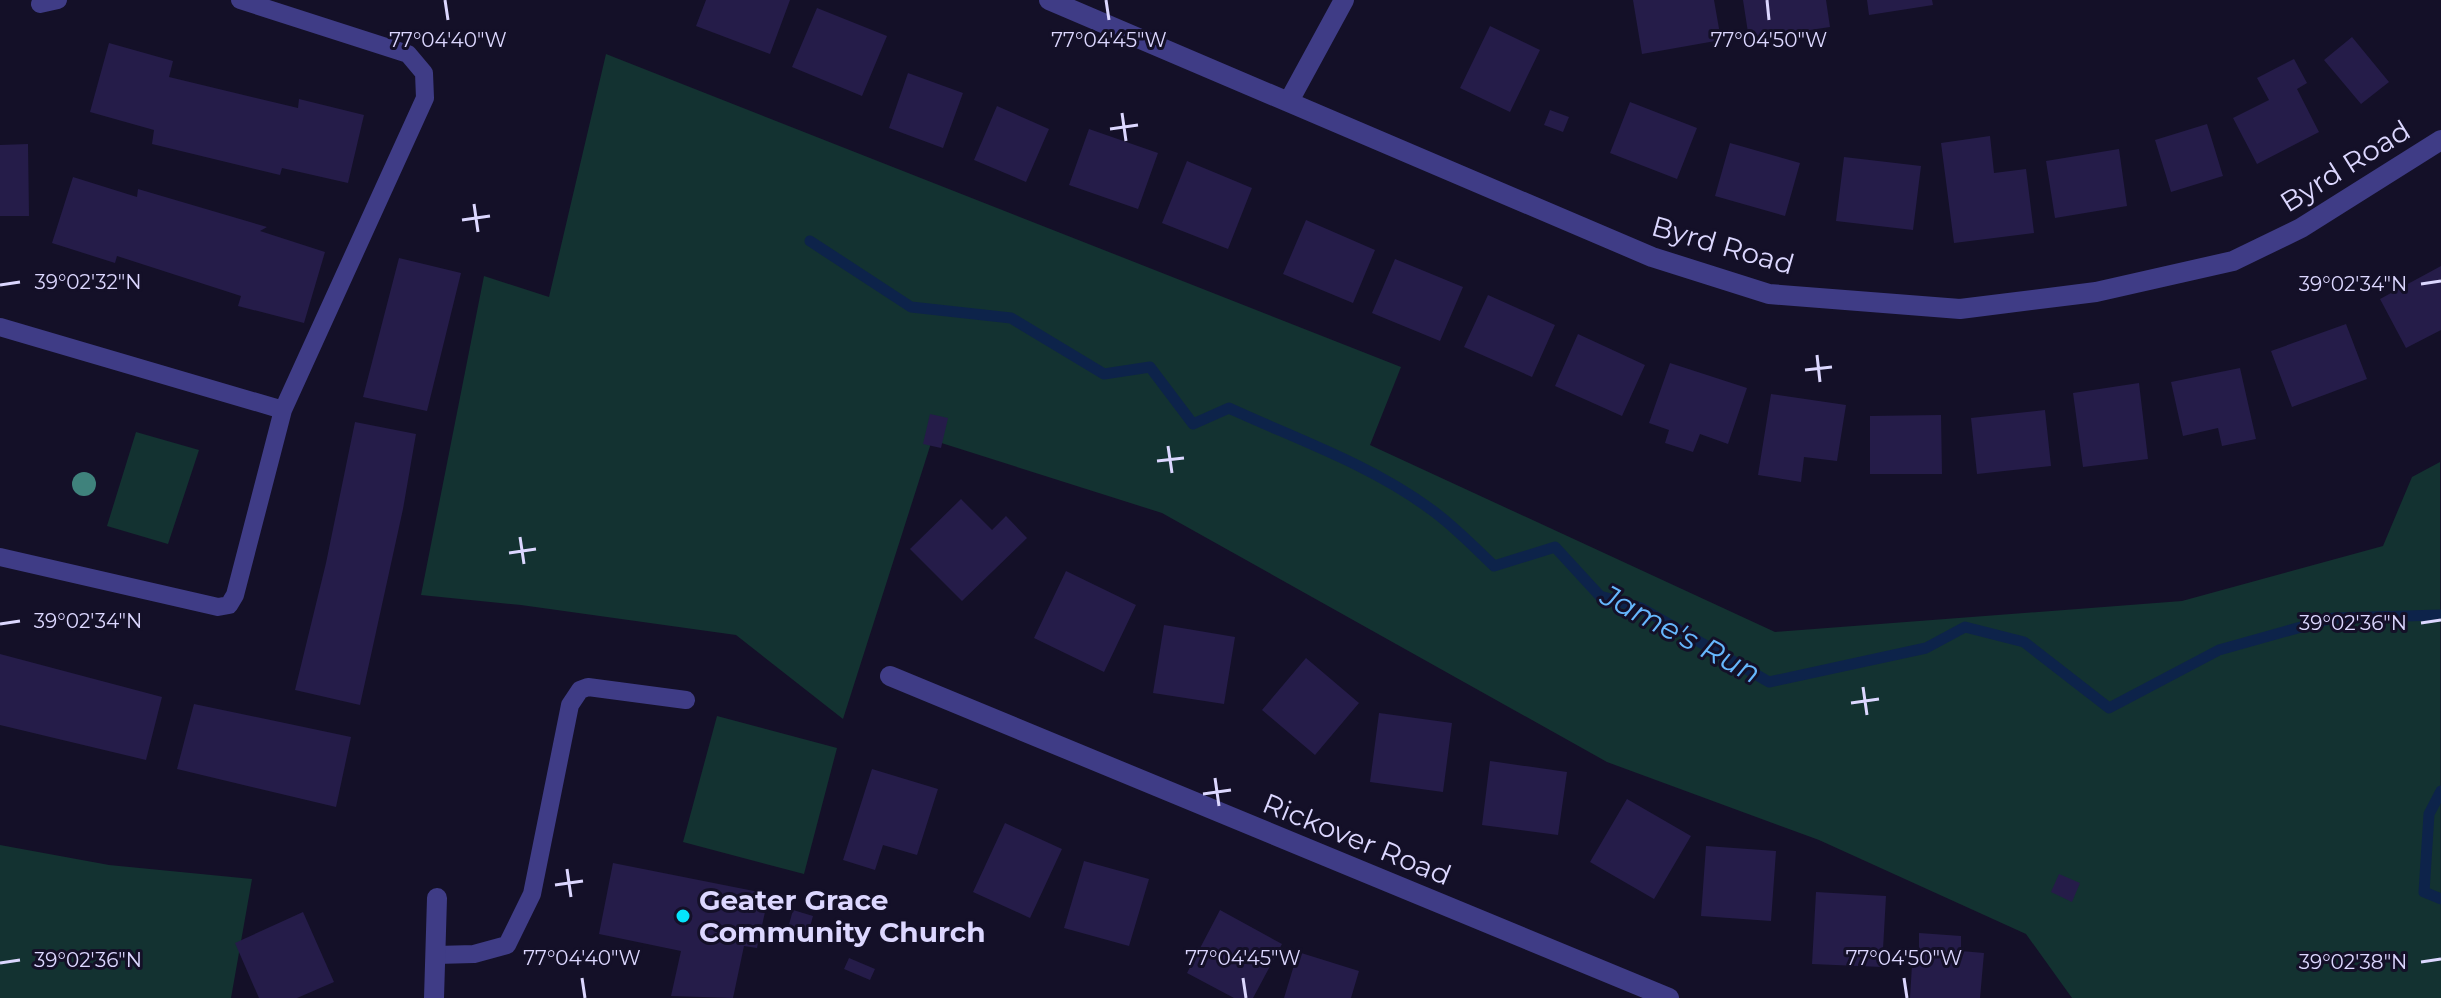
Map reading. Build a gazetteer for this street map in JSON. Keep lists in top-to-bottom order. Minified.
{"streets":{"street":["Byrd Road","Rickover Road"]},"water":["Jame's Run"],"places":["Geater Grace Community Church"],"coordinates":["77°04'40\"W","77°04'45\"W","77°04'50\"W","39°02'32\"N","39°02'34\"N","39°02'36\"N","39°02'38\"N"]}
